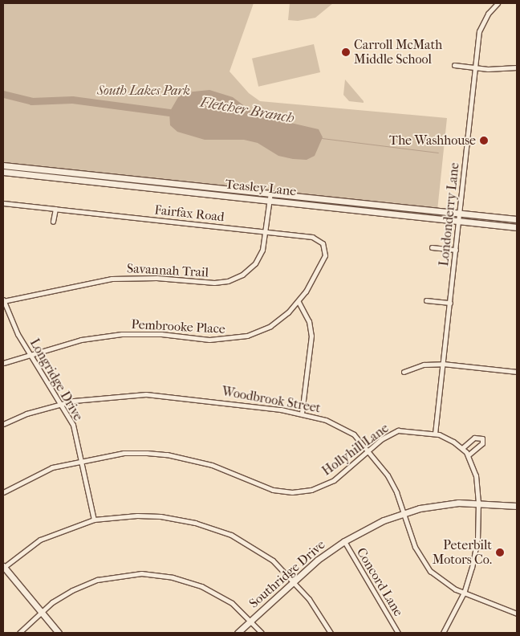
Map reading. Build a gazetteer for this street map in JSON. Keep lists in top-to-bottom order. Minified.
{"streets":{"main road":["Teasley Lane","Southridge Drive"],"street":["Fairfax Road","Londonderry Lane","Savannah Trail","Pembrooke Place","Longridge Drive","Woodbrook Street","Hollyhill Lane","Concord Lane"]},"crossings":[["Teasley Lane","Londonderry Lane"],["Teasley Lane","Savannah Trail"],["Fairfax Road","Savannah Trail"],["Fairfax Road","Pembrooke Place"],["Londonderry Lane","Hollyhill Lane"],["Savannah Trail","Longridge Drive"],["Pembrooke Place","Longridge Drive"],["Longridge Drive","Woodbrook Street"],["Longridge Drive","Hollyhill Lane"],["Woodbrook Street","Hollyhill Lane"],["Woodbrook Street","Southridge Drive"],["Hollyhill Lane","Southridge Drive"],["Southridge Drive","Concord Lane"]],"water":["Fletcher Branch"],"parks":["South Lakes Park"],"places":["Carroll McMath Middle School","The Washhouse","Peterbilt Motors Co."]}
